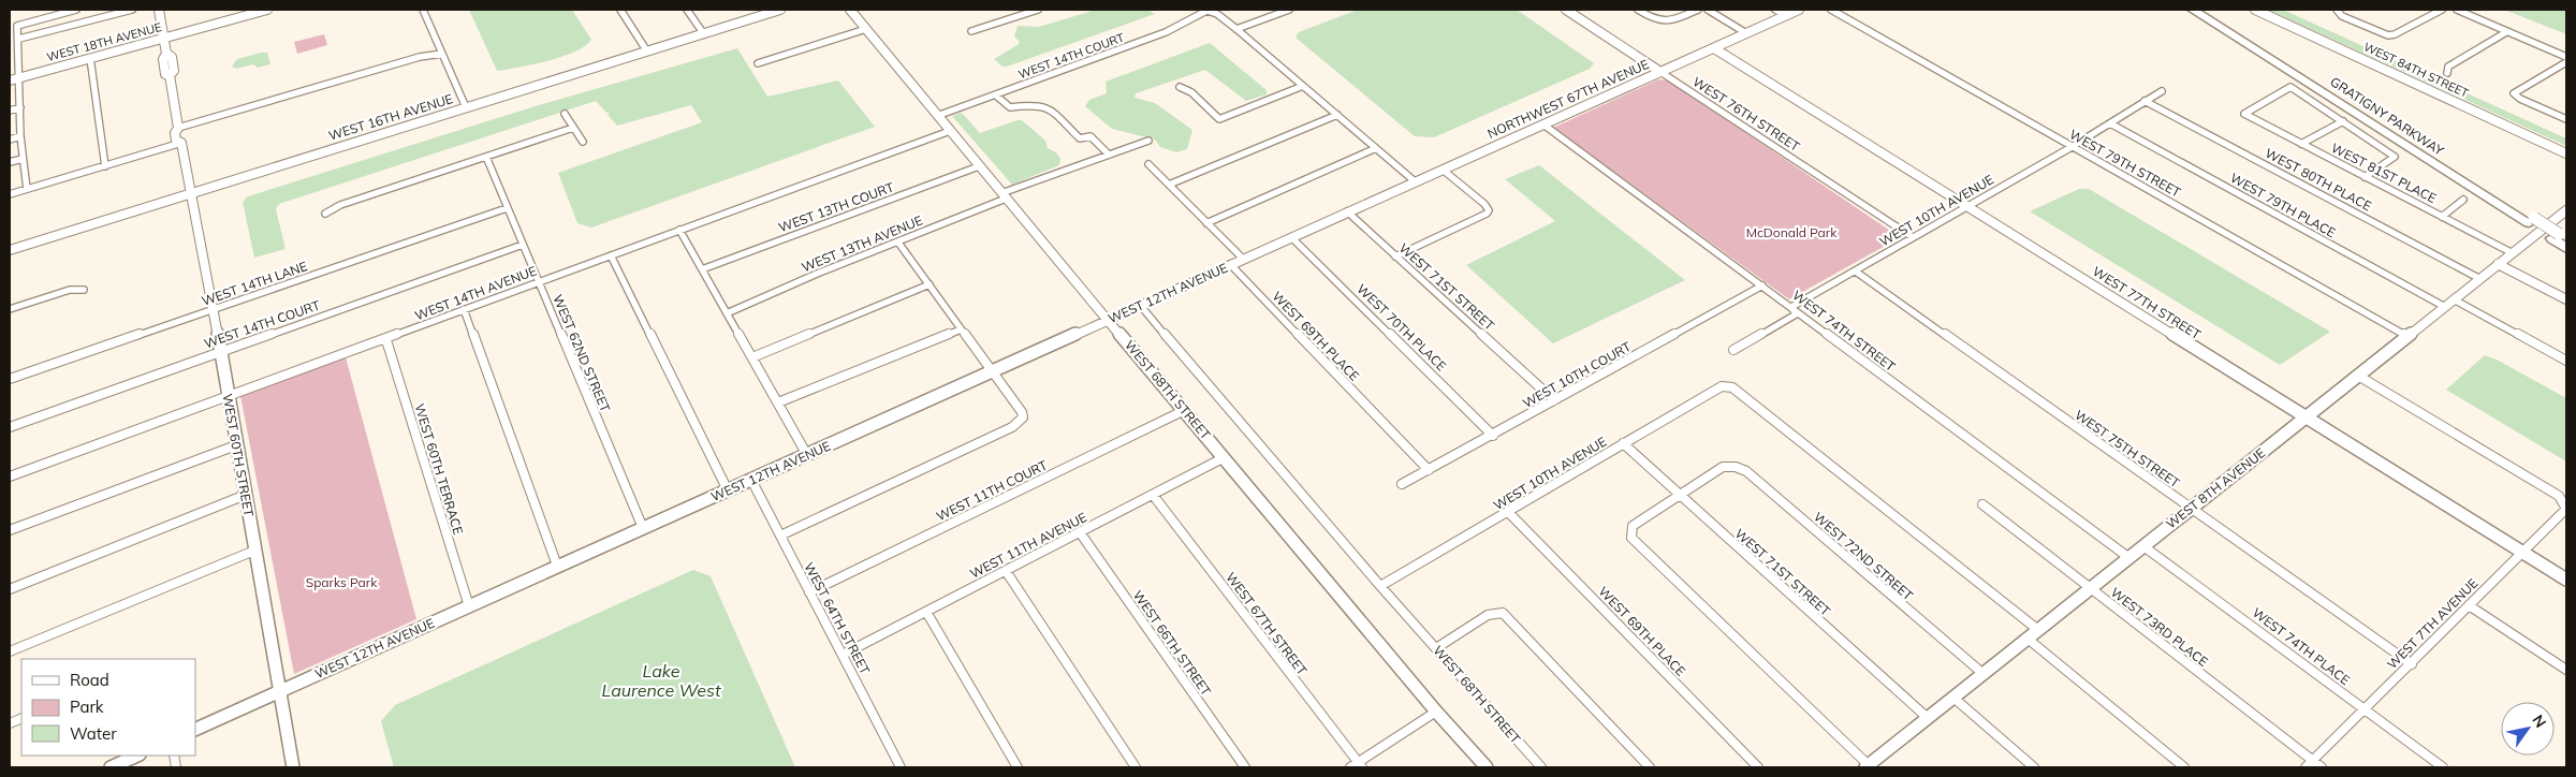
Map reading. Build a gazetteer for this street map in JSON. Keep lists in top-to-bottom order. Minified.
{"streets":{"highway":["GRATIGNY PARKWAY"],"street":["WEST 18TH AVENUE","WEST 14TH COURT","WEST 84TH STREET","NORTHWEST 67TH AVENUE","WEST 76TH STREET","WEST 16TH AVENUE","WEST 79TH STREET","WEST 81ST PLACE","WEST 80TH PLACE","WEST 79TH PLACE","WEST 13TH COURT","WEST 10TH AVENUE","WEST 13TH AVENUE","WEST 14TH LANE","WEST 71ST STREET","WEST 14TH AVENUE","WEST 12TH AVENUE","WEST 77TH STREET","WEST 70TH PLACE","WEST 74TH STREET","WEST 69TH PLACE","WEST 62ND STREET","WEST 10TH COURT","WEST 68TH STREET","WEST 75TH STREET","WEST 60TH STREET","WEST 60TH TERRACE","WEST 8TH AVENUE","WEST 11TH COURT","WEST 11TH AVENUE","WEST 72ND STREET","WEST 64TH STREET","WEST 67TH STREET","WEST 7TH AVENUE","WEST 73RD PLACE","WEST 66TH STREET","WEST 74TH PLACE"]},"crossings":[["WEST 18TH AVENUE","WEST 60TH STREET"],["WEST 14TH COURT","WEST 62ND STREET"],["WEST 14TH COURT","WEST 68TH STREET"],["WEST 14TH COURT","WEST 60TH STREET"],["NORTHWEST 67TH AVENUE","WEST 76TH STREET"],["NORTHWEST 67TH AVENUE","WEST 71ST STREET"],["NORTHWEST 67TH AVENUE","WEST 12TH AVENUE"],["NORTHWEST 67TH AVENUE","WEST 77TH STREET"],["NORTHWEST 67TH AVENUE","WEST 74TH STREET"],["WEST 76TH STREET","WEST 10TH AVENUE"],["WEST 16TH AVENUE","WEST 60TH STREET"],["WEST 79TH STREET","WEST 10TH AVENUE"],["WEST 79TH STREET","WEST 8TH AVENUE"],["WEST 81ST PLACE","WEST 8TH AVENUE"],["WEST 80TH PLACE","WEST 10TH AVENUE"],["WEST 80TH PLACE","WEST 8TH AVENUE"],["WEST 79TH PLACE","WEST 10TH AVENUE"],["WEST 79TH PLACE","WEST 8TH AVENUE"],["WEST 13TH COURT","WEST 68TH STREET"],["WEST 10TH AVENUE","WEST 71ST STREET"],["WEST 10TH AVENUE","WEST 77TH STREET"],["WEST 10TH AVENUE","WEST 74TH STREET"],["WEST 10TH AVENUE","WEST 69TH PLACE"],["WEST 10TH AVENUE","WEST 68TH STREET"],["WEST 10TH AVENUE","WEST 75TH STREET"],["WEST 10TH AVENUE","WEST 8TH AVENUE"],["WEST 13TH AVENUE","WEST 68TH STREET"],["WEST 14TH LANE","WEST 62ND STREET"],["WEST 14TH LANE","WEST 60TH STREET"],["WEST 71ST STREET","WEST 12TH AVENUE"],["WEST 71ST STREET","WEST 10TH COURT"],["WEST 71ST STREET","WEST 8TH AVENUE"],["WEST 71ST STREET","WEST 72ND STREET"],["WEST 14TH AVENUE","WEST 62ND STREET"],["WEST 14TH AVENUE","WEST 68TH STREET"],["WEST 14TH AVENUE","WEST 60TH STREET"],["WEST 14TH AVENUE","WEST 60TH TERRACE"],["WEST 12TH AVENUE","WEST 70TH PLACE"],["WEST 12TH AVENUE","WEST 69TH PLACE"],["WEST 12TH AVENUE","WEST 62ND STREET"],["WEST 12TH AVENUE","WEST 68TH STREET"],["WEST 12TH AVENUE","WEST 60TH STREET"],["WEST 12TH AVENUE","WEST 60TH TERRACE"],["WEST 12TH AVENUE","WEST 64TH STREET"],["WEST 77TH STREET","WEST 8TH AVENUE"],["WEST 77TH STREET","WEST 7TH AVENUE"],["WEST 70TH PLACE","WEST 10TH COURT"],["WEST 74TH STREET","WEST 10TH COURT"],["WEST 74TH STREET","WEST 8TH AVENUE"],["WEST 69TH PLACE","WEST 10TH COURT"],["WEST 68TH STREET","WEST 11TH COURT"],["WEST 68TH STREET","WEST 11TH AVENUE"],["WEST 75TH STREET","WEST 8TH AVENUE"],["WEST 75TH STREET","WEST 7TH AVENUE"],["WEST 8TH AVENUE","WEST 72ND STREET"],["WEST 8TH AVENUE","WEST 7TH AVENUE"],["WEST 8TH AVENUE","WEST 73RD PLACE"],["WEST 8TH AVENUE","WEST 74TH PLACE"],["WEST 11TH COURT","WEST 64TH STREET"],["WEST 11TH AVENUE","WEST 64TH STREET"],["WEST 11TH AVENUE","WEST 67TH STREET"],["WEST 11TH AVENUE","WEST 66TH STREET"],["WEST 7TH AVENUE","WEST 73RD PLACE"],["WEST 7TH AVENUE","WEST 74TH PLACE"]],"water":["Lake Laurence West"],"parks":["McDonald Park","Sparks Park"],"legend":["Road","Park","Water"],"north":"top right"}
